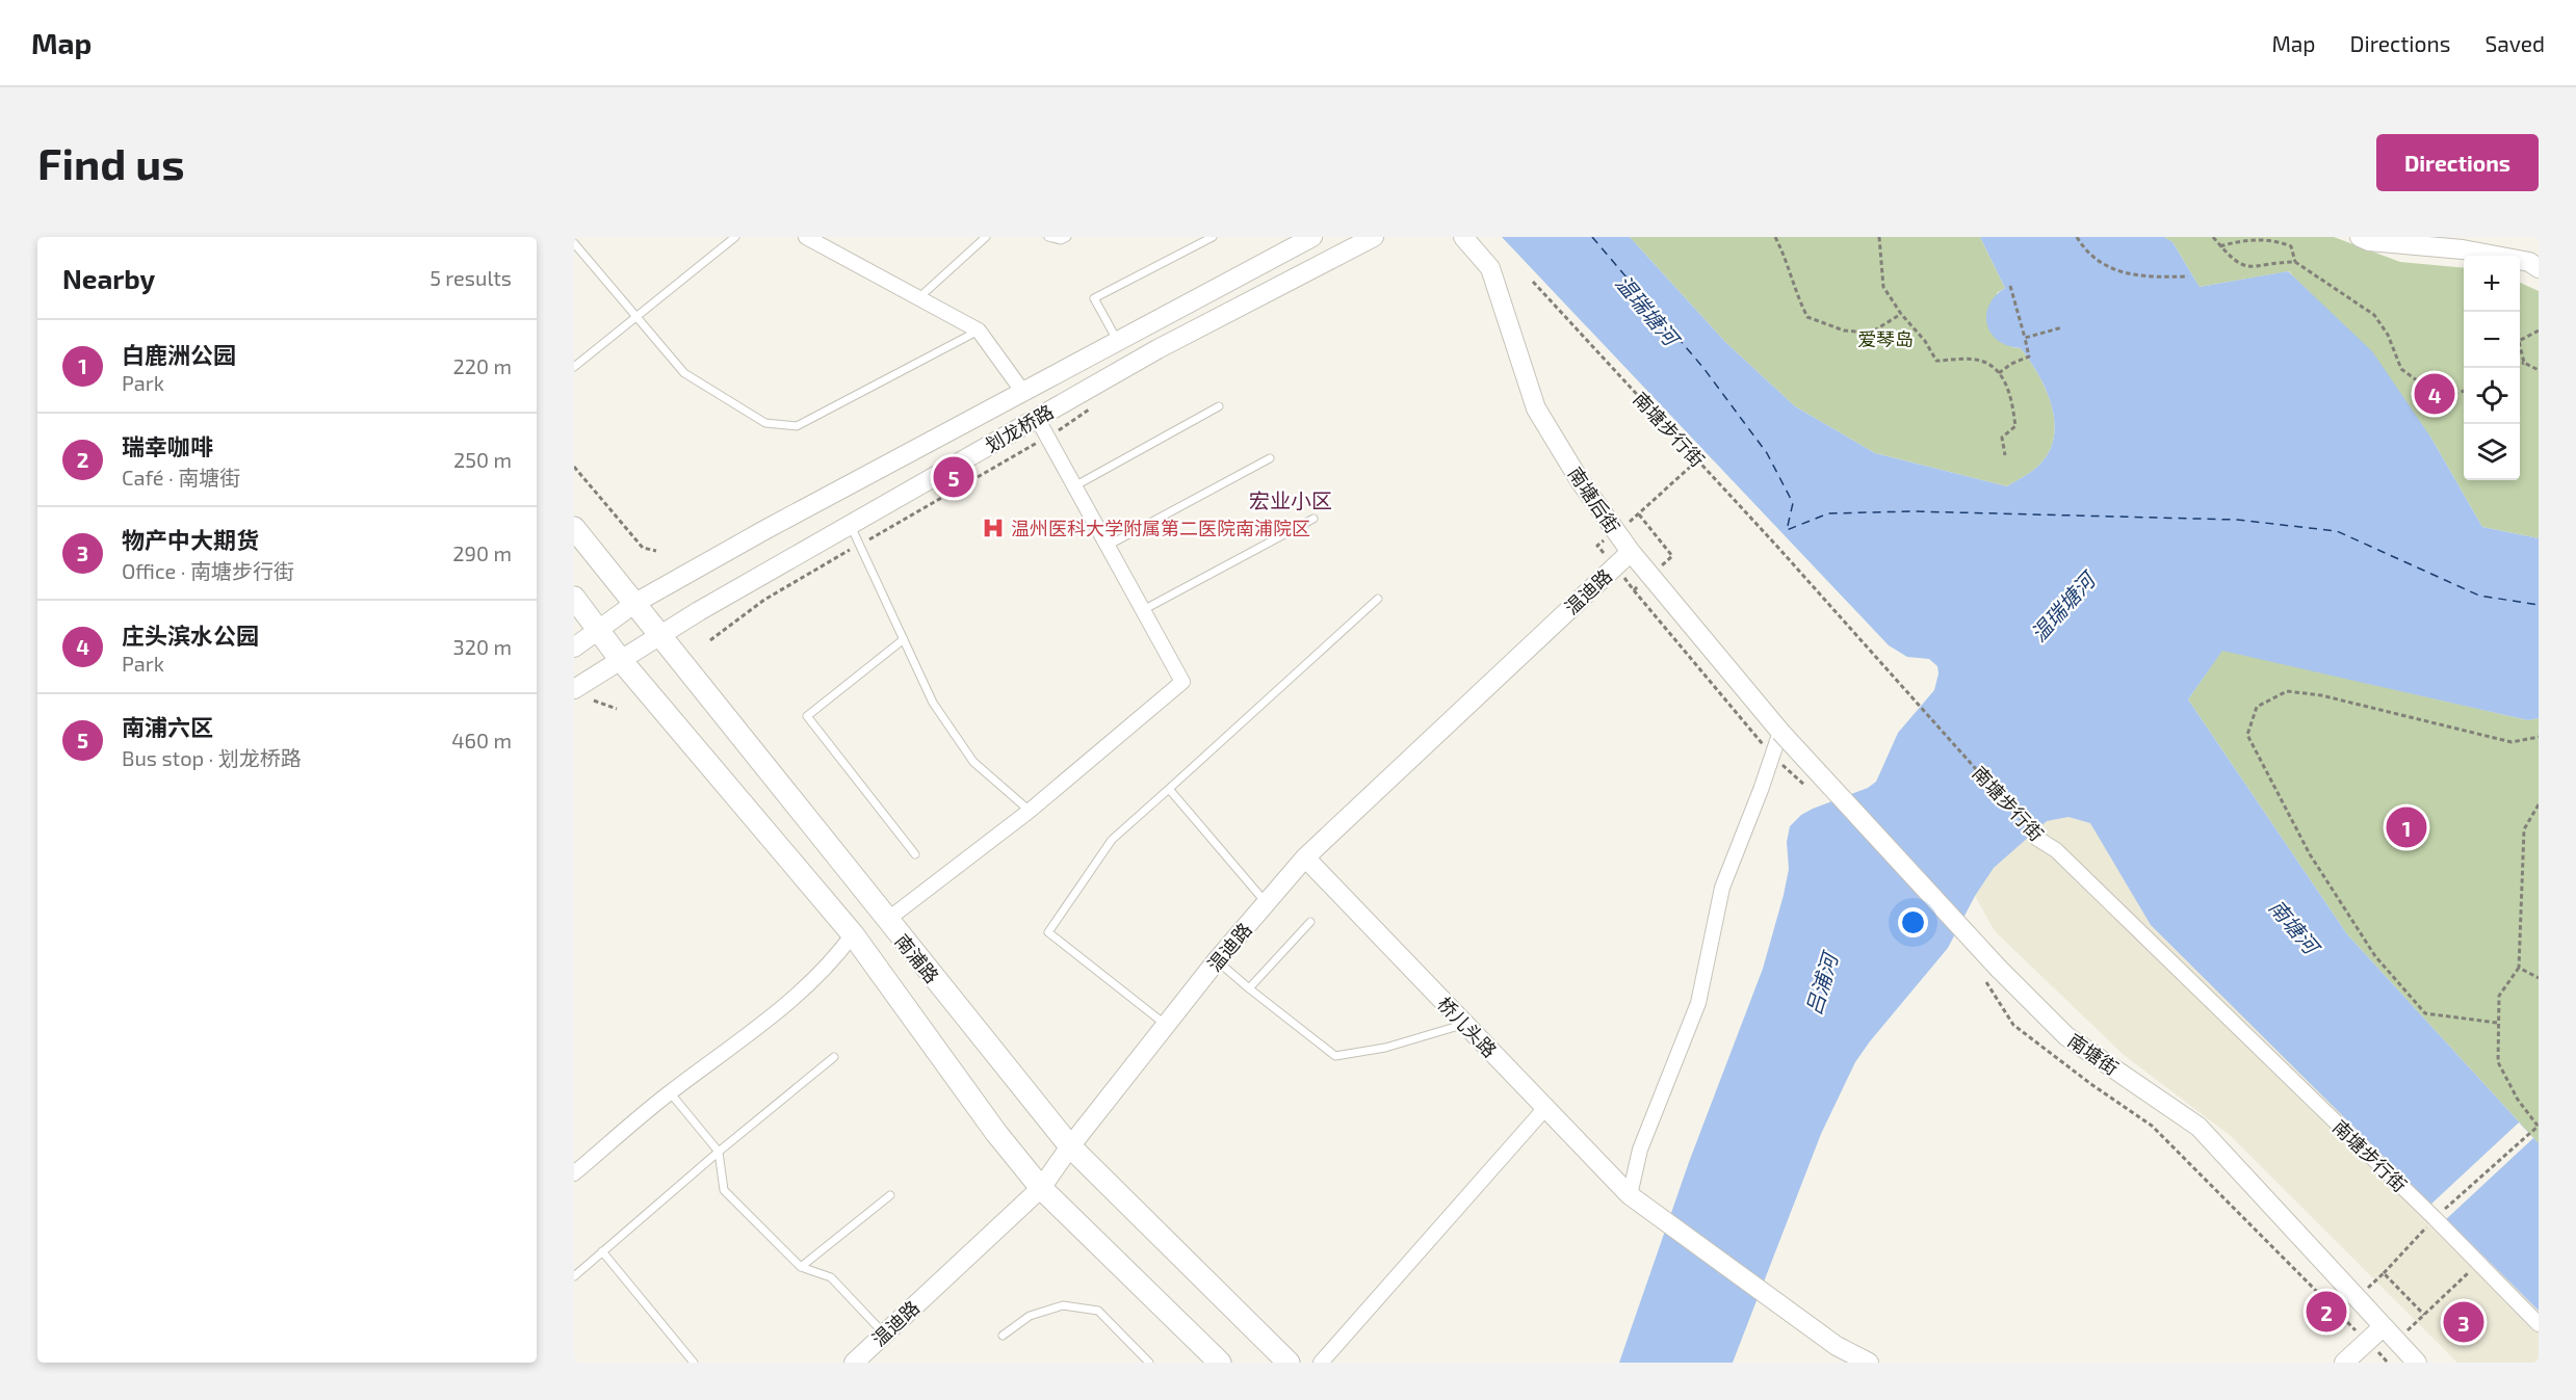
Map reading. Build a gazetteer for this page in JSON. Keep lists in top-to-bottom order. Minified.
{"streets":{"main road":["南浦路"],"street":["划龙桥路","南塘步行街","南塘后街","温迪路","桥儿头路","南塘街"]},"crossings":[["划龙桥路","南浦路"],["南塘后街","温迪路"],["南塘后街","南塘街"],["温迪路","南浦路"],["温迪路","桥儿头路"]],"districts":["宏业小区"],"water":["温瑞塘河","南塘河","吕浦河"],"parks":["爱琴岛"],"places":{"hospital":["温州医科大学附属第二医院南浦院区"]},"page":{"header":"Map","nav":["Map","Directions","Saved"],"buttons":"Directions","title":"Find us","heading":["Nearby","5 results"],"map_buttons":["+","−"],"list":[{"mark":"1","name":"白鹿洲公园","note":"Park","value":"220 m"},{"mark":"2","name":"瑞幸咖啡","note":"Café · 南塘街","value":"250 m"},{"mark":"3","name":"物产中大期货","note":"Office · 南塘步行街","value":"290 m"},{"mark":"4","name":"庄头滨水公园","note":"Park","value":"320 m"},{"mark":"5","name":"南浦六区","note":"Bus stop · 划龙桥路","value":"460 m"}],"pins":["4","5","1","2","3"]}}
